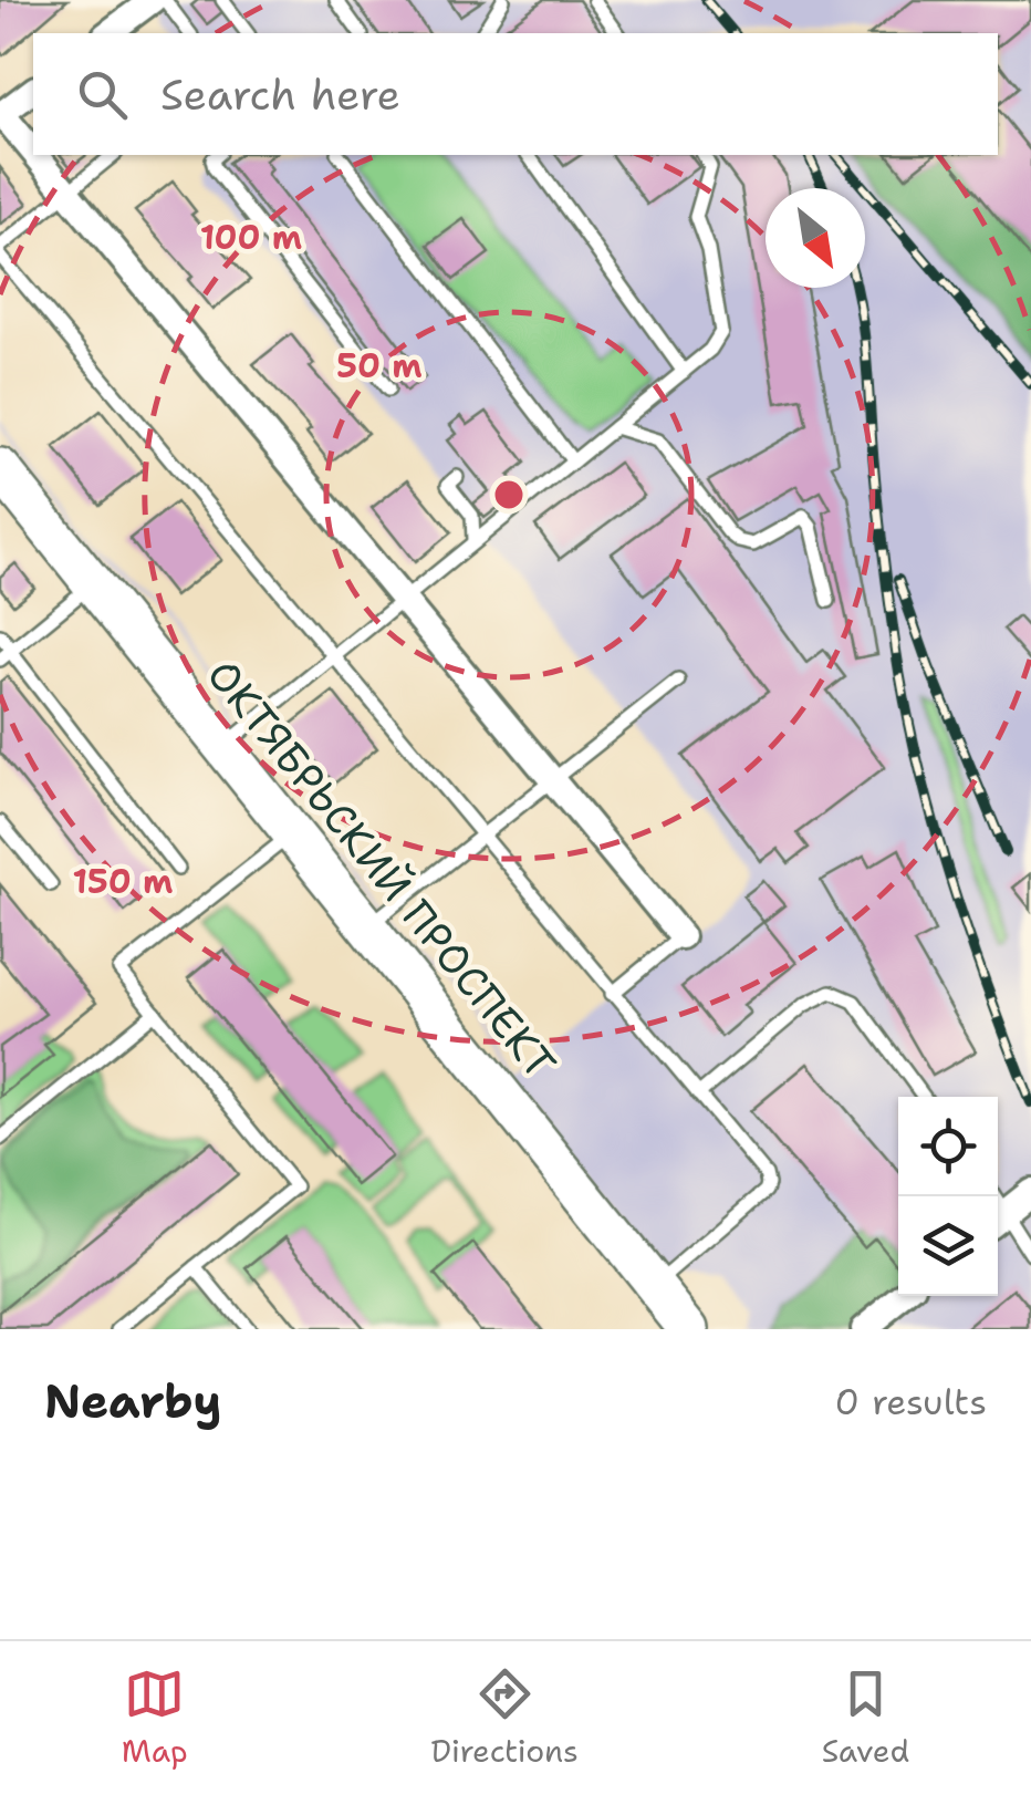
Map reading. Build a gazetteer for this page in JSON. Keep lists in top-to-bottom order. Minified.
{"streets":{"main road":["ОКТЯБРЬСКИЙ ПРОСПЕКТ"]},"north":"bottom right","page":{"search":"Search here","heading":["Nearby","0 results"],"nav":["Map","Directions","Saved"]},"rings":["100 m","50 m","150 m"]}
